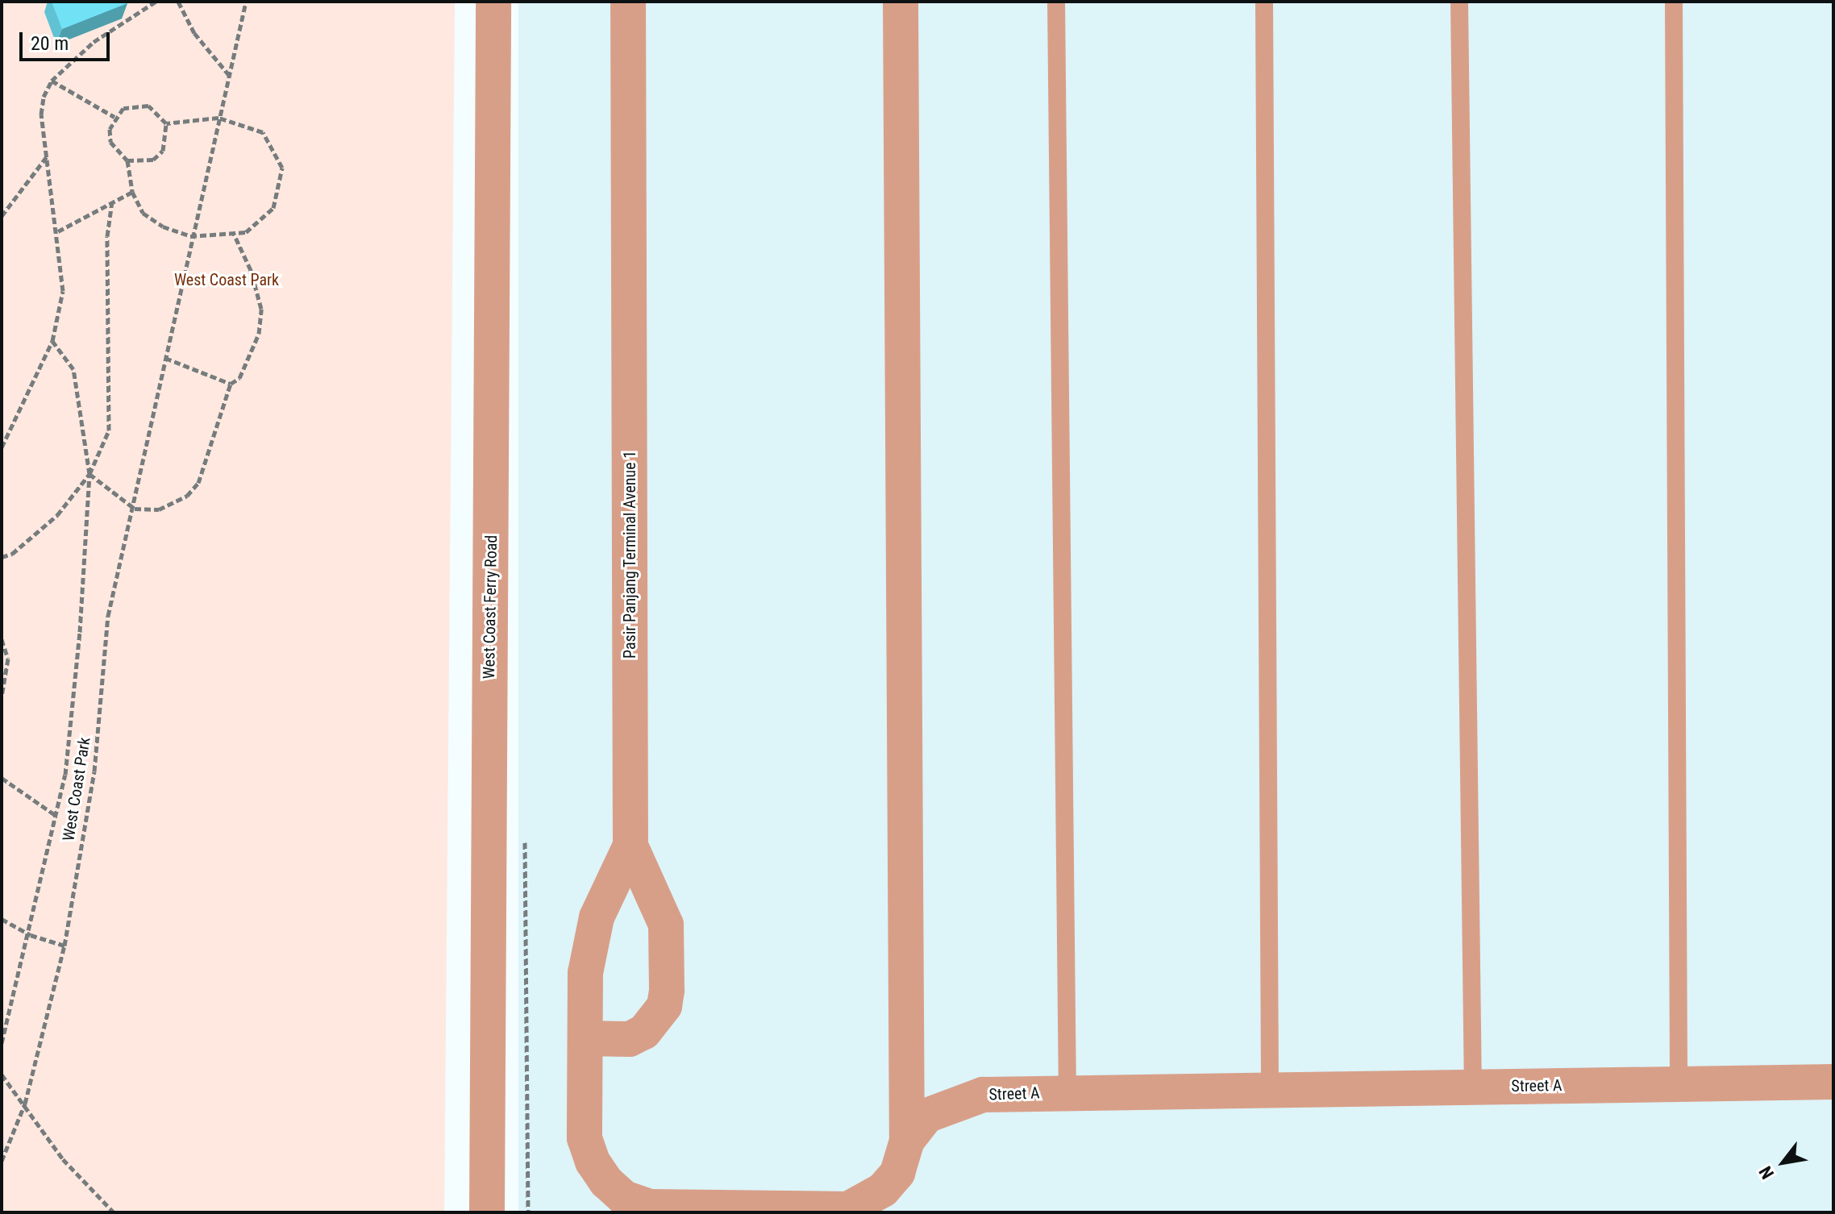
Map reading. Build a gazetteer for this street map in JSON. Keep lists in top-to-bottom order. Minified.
{"streets":{"street":["Pasir Panjang Terminal Avenue 1","West Coast Ferry Road","Street A"],"path":["West Coast Park"]},"crossings":[["Pasir Panjang Terminal Avenue 1","Street A"]],"parks":["West Coast Park"],"scale_bar":"20 m","north":"bottom left"}
